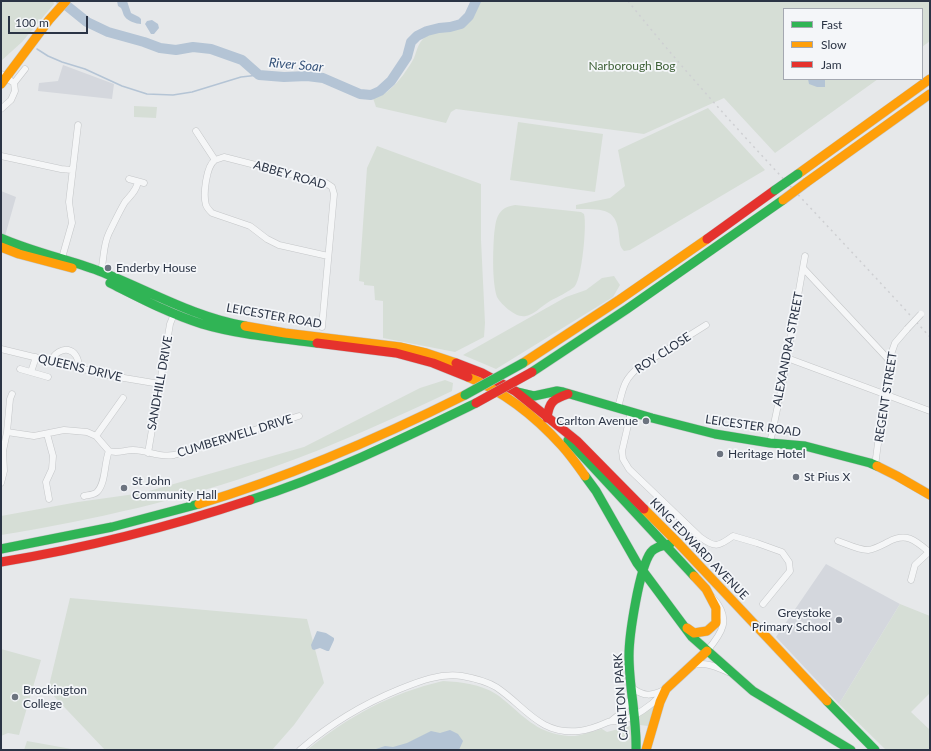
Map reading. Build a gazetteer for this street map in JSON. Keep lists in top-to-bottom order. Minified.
{"streets":{"main road":["LEICESTER ROAD","KING EDWARD AVENUE","CARLTON PARK"],"street":["ABBEY ROAD","ALEXANDRA STREET","ROY CLOSE","QUEENS DRIVE","SANDHILL DRIVE","REGENT STREET","CUMBERWELL DRIVE"]},"crossings":[["LEICESTER ROAD","ALEXANDRA STREET"],["LEICESTER ROAD","ROY CLOSE"],["LEICESTER ROAD","SANDHILL DRIVE"],["LEICESTER ROAD","REGENT STREET"],["LEICESTER ROAD","KING EDWARD AVENUE"],["QUEENS DRIVE","SANDHILL DRIVE"],["SANDHILL DRIVE","CUMBERWELL DRIVE"],["KING EDWARD AVENUE","CARLTON PARK"]],"water":["River Soar"],"parks":["Narborough Bog"],"places":["Enderby House","Carlton Avenue","Heritage Hotel","St Pius X","St John Community Hall","Greystoke Primary School","Brockington College"],"legend":["Fast","Slow","Jam"],"scale_bar":"100 m"}
